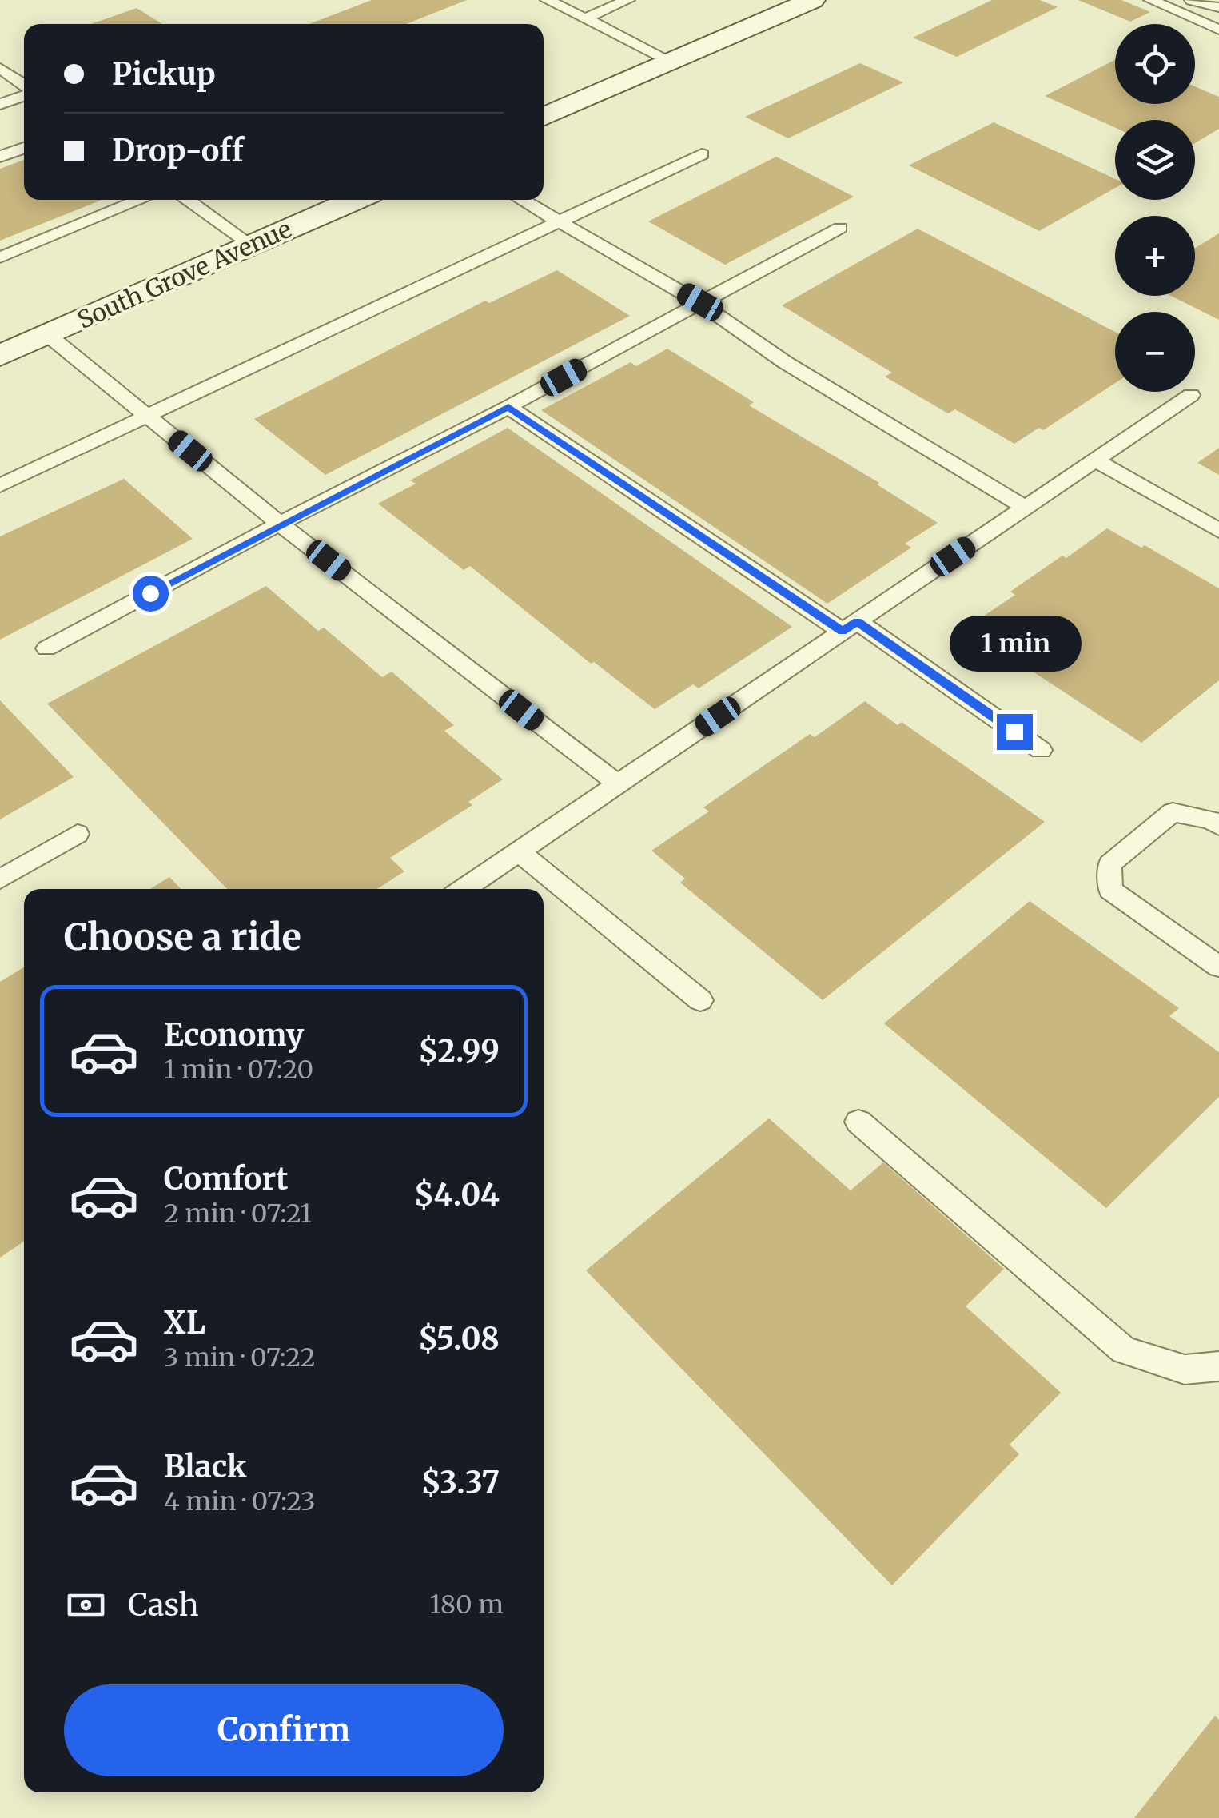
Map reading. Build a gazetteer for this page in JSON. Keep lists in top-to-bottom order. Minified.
{"streets":{"main road":["South Grove Avenue"]},"page":{"map_buttons":["+","−"],"banner":["Pickup","Drop-off"],"bubble":"1 min","heading":"Choose a ride","list":[{"name":"Economy","note":"1 min · 07:20","value":"$2.99"},{"name":"Comfort","note":"2 min · 07:21","value":"$4.04"},{"name":"XL","note":"3 min · 07:22","value":"$5.08"},{"name":"Black","note":"4 min · 07:23","value":"$3.37"}],"pay":["Cash","180 m"],"buttons":"Confirm"}}
